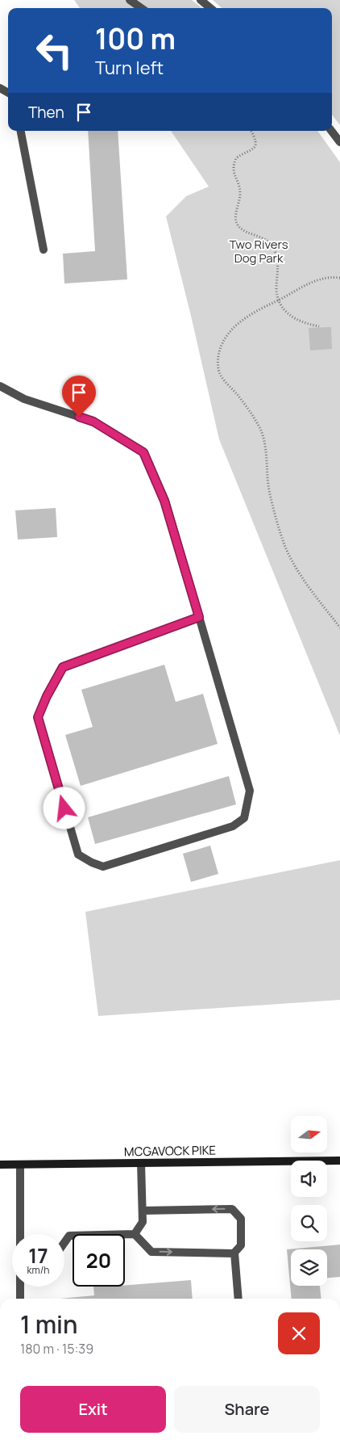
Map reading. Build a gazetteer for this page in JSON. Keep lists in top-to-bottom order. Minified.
{"streets":{"main road":["MCGAVOCK PIKE"]},"parks":["Two Rivers Dog Park"],"north":"right","page":{"turn":["100 m","Turn left"],"then":"Then","speed":"17 km/h","limit":"20","heading":["1 min","180 m · 15:39"],"buttons":["Exit","Share"]}}
